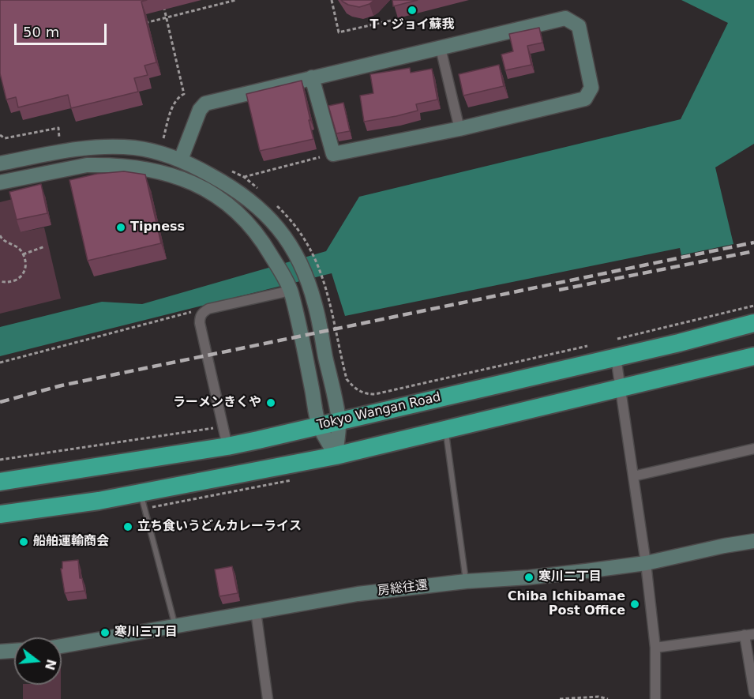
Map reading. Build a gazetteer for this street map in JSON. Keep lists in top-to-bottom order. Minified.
{"streets":{"highway":["Tokyo Wangan Road"],"street":["房総往還"]},"places":["T・ジョイ蘇我","Tipness","ラーメンきくや","立ち食いうどんカレーライス","船舶運輸商会","寒川二丁目","Chiba Ichibamae Post Office","寒川三丁目"],"scale_bar":"50 m","north":"right"}
